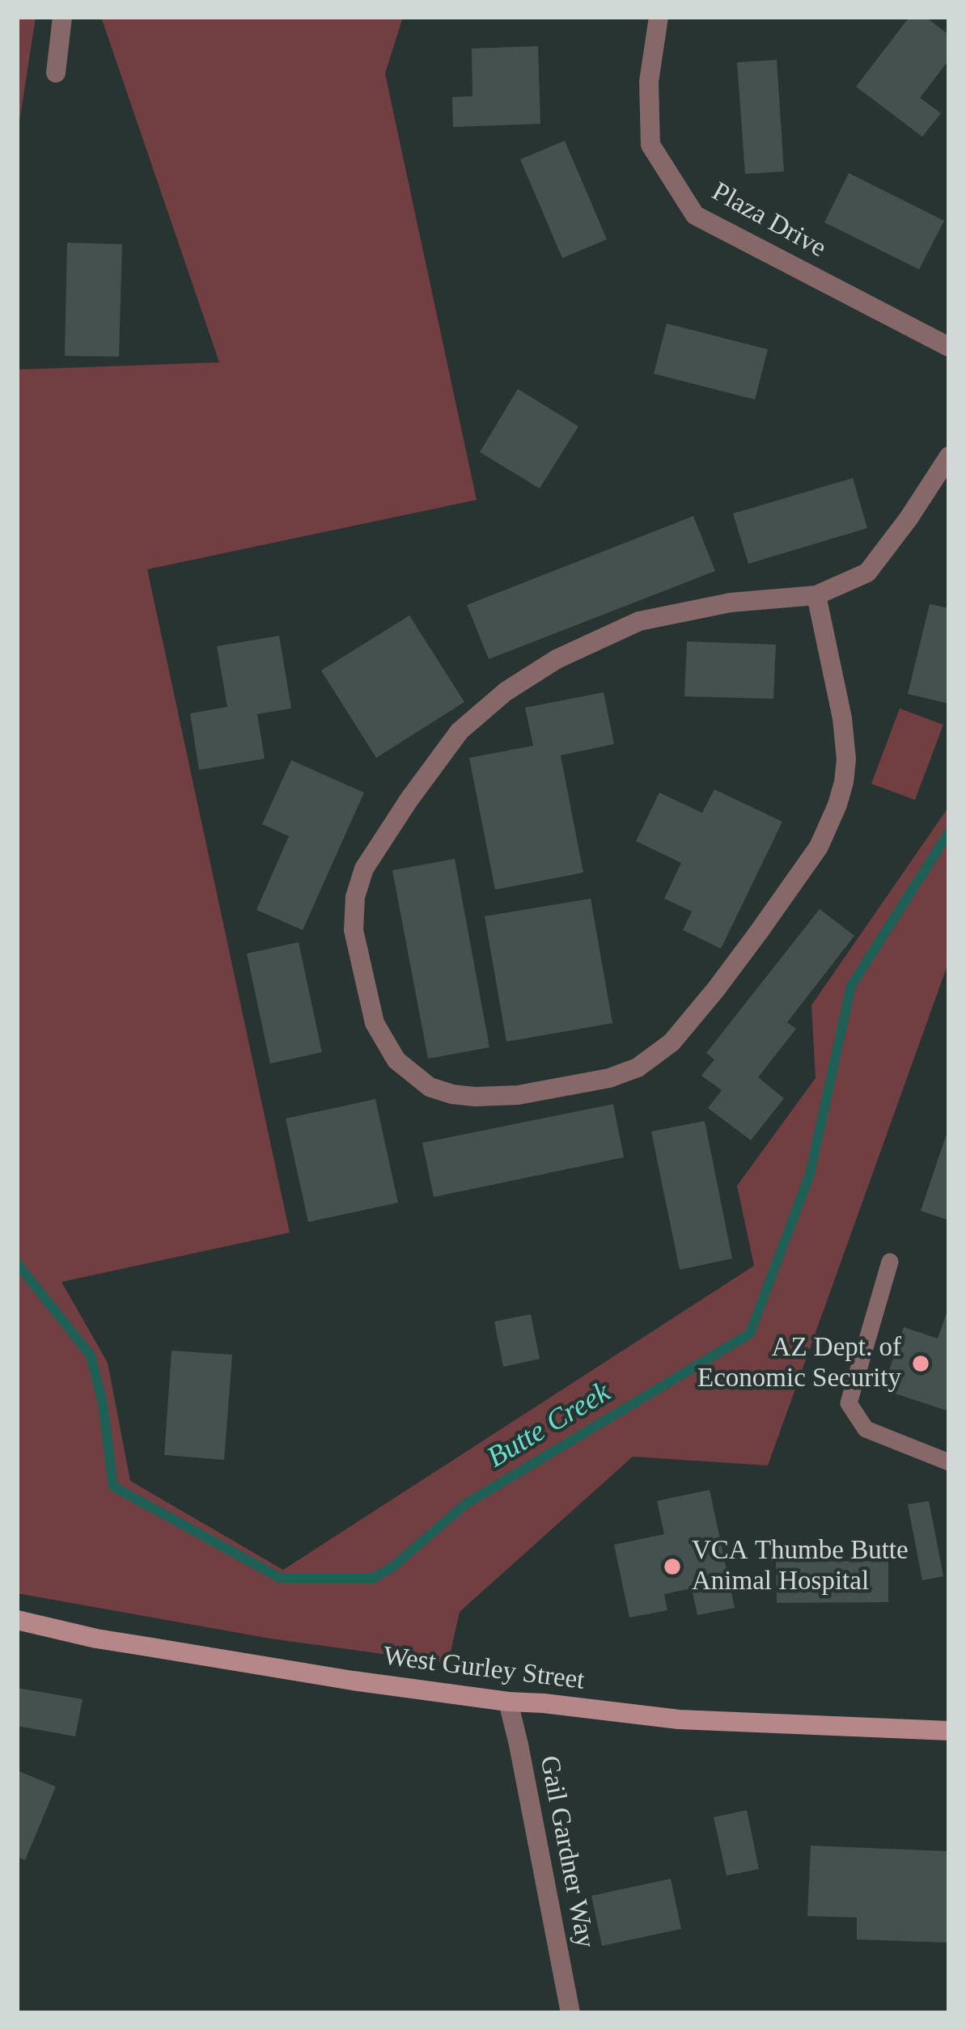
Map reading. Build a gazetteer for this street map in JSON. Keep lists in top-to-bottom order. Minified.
{"streets":{"main road":["West Gurley Street"],"street":["Plaza Drive","Gail Gardner Way"]},"crossings":[["West Gurley Street","Gail Gardner Way"]],"water":["Butte Creek"],"places":["AZ Dept. of Economic Security","VCA Thumbe Butte Animal Hospital"]}
